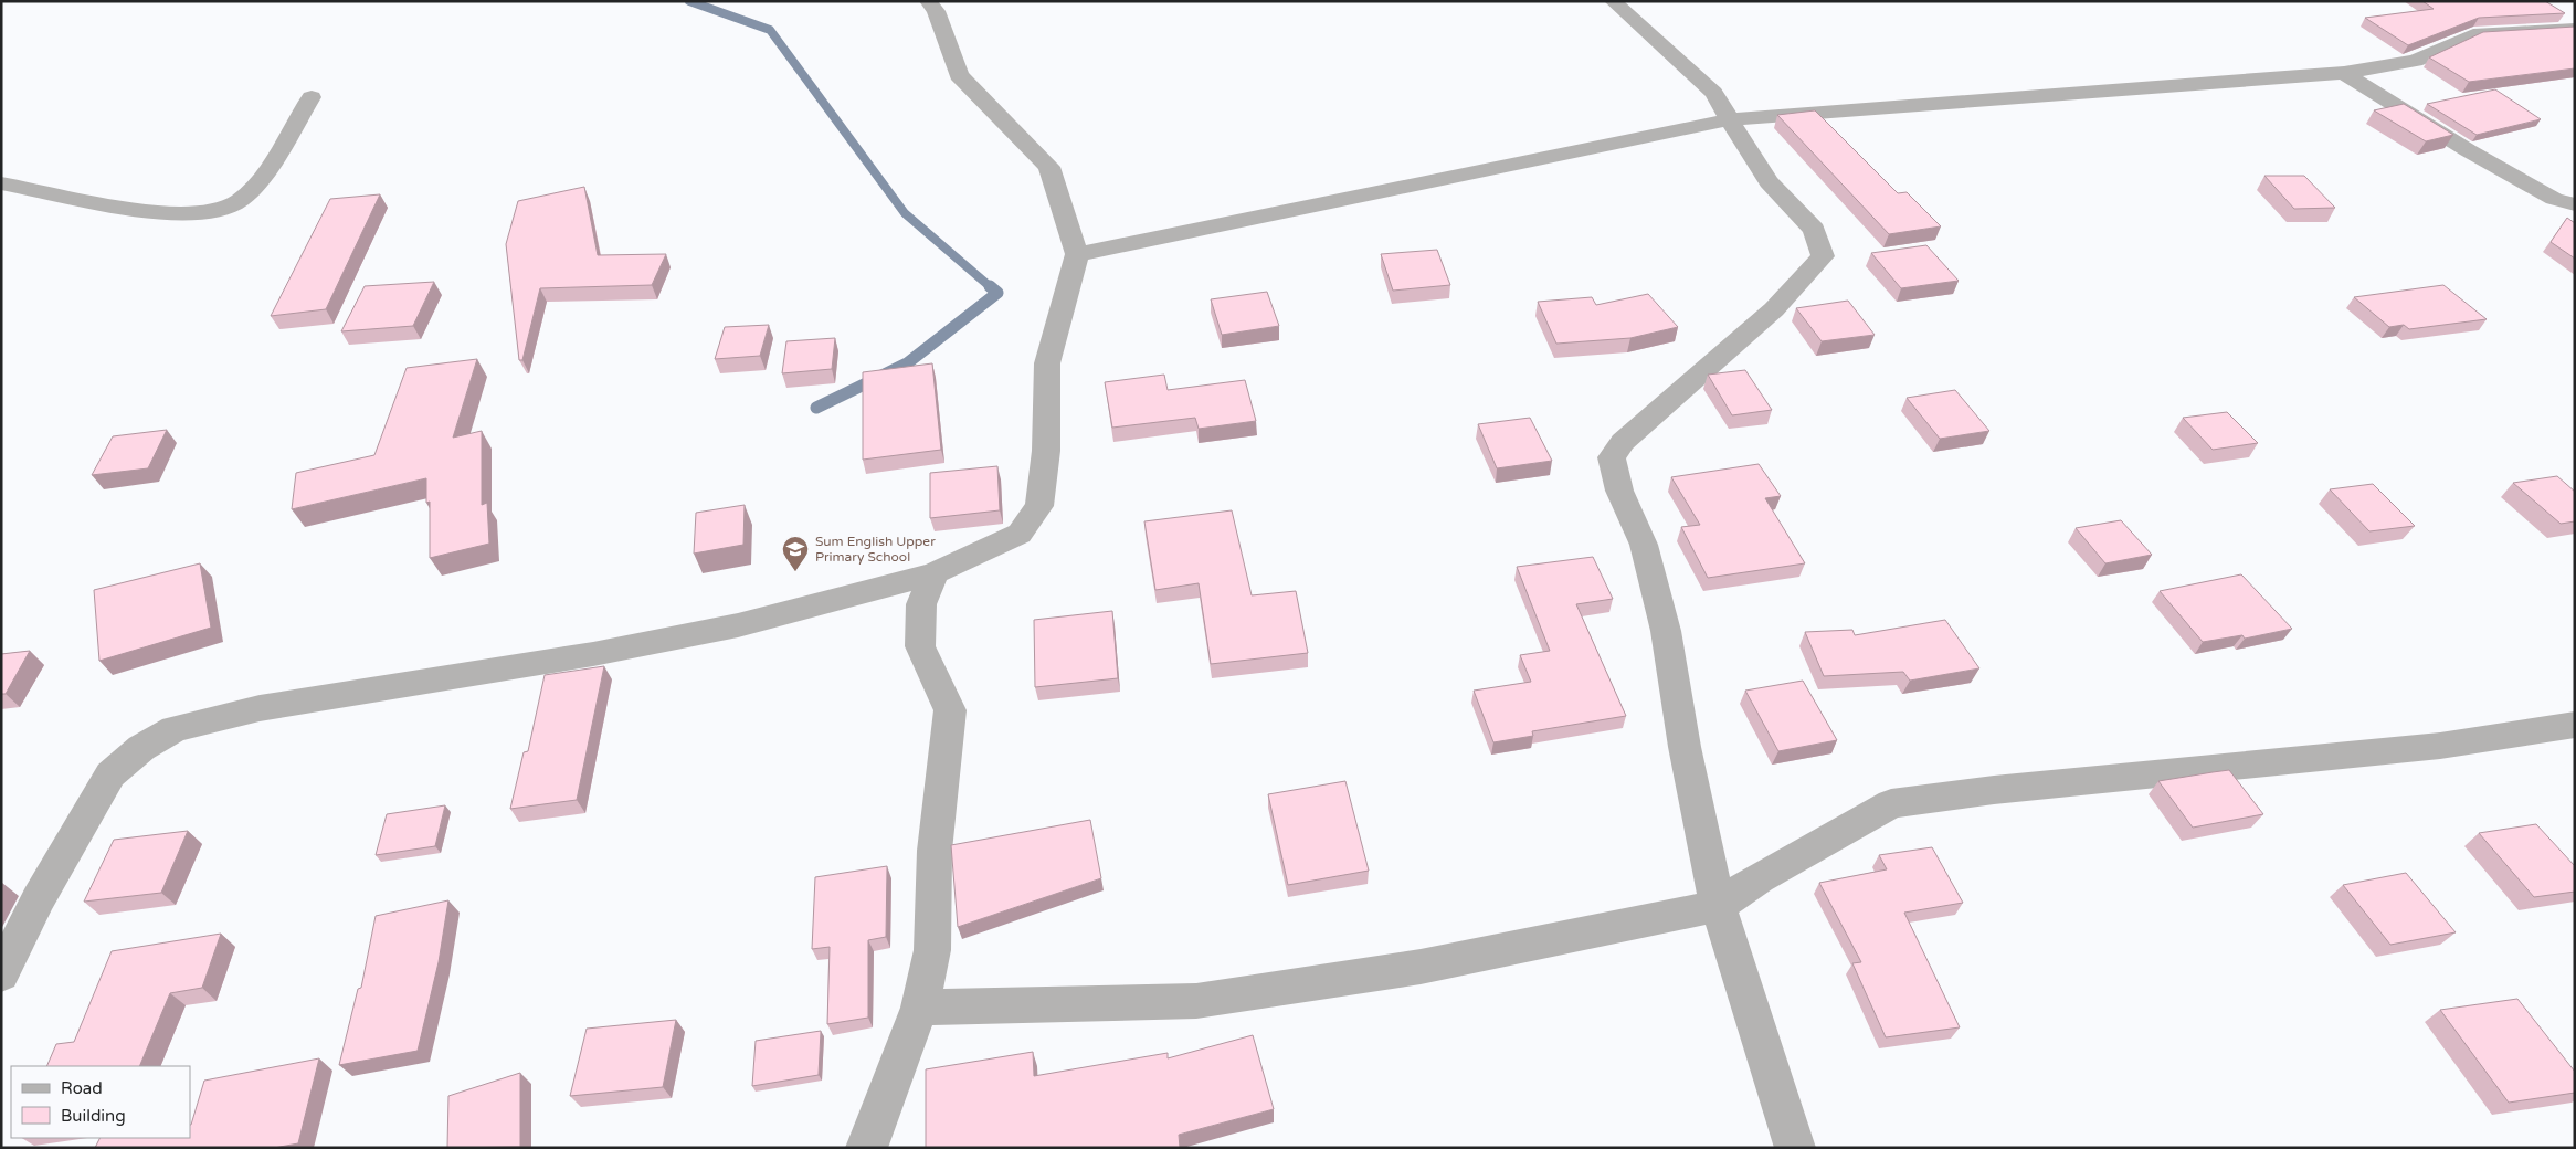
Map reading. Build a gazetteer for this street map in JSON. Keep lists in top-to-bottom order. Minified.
{"places":{"school or university":["Sum English Upper Primary School"]},"legend":["Road","Building"]}
